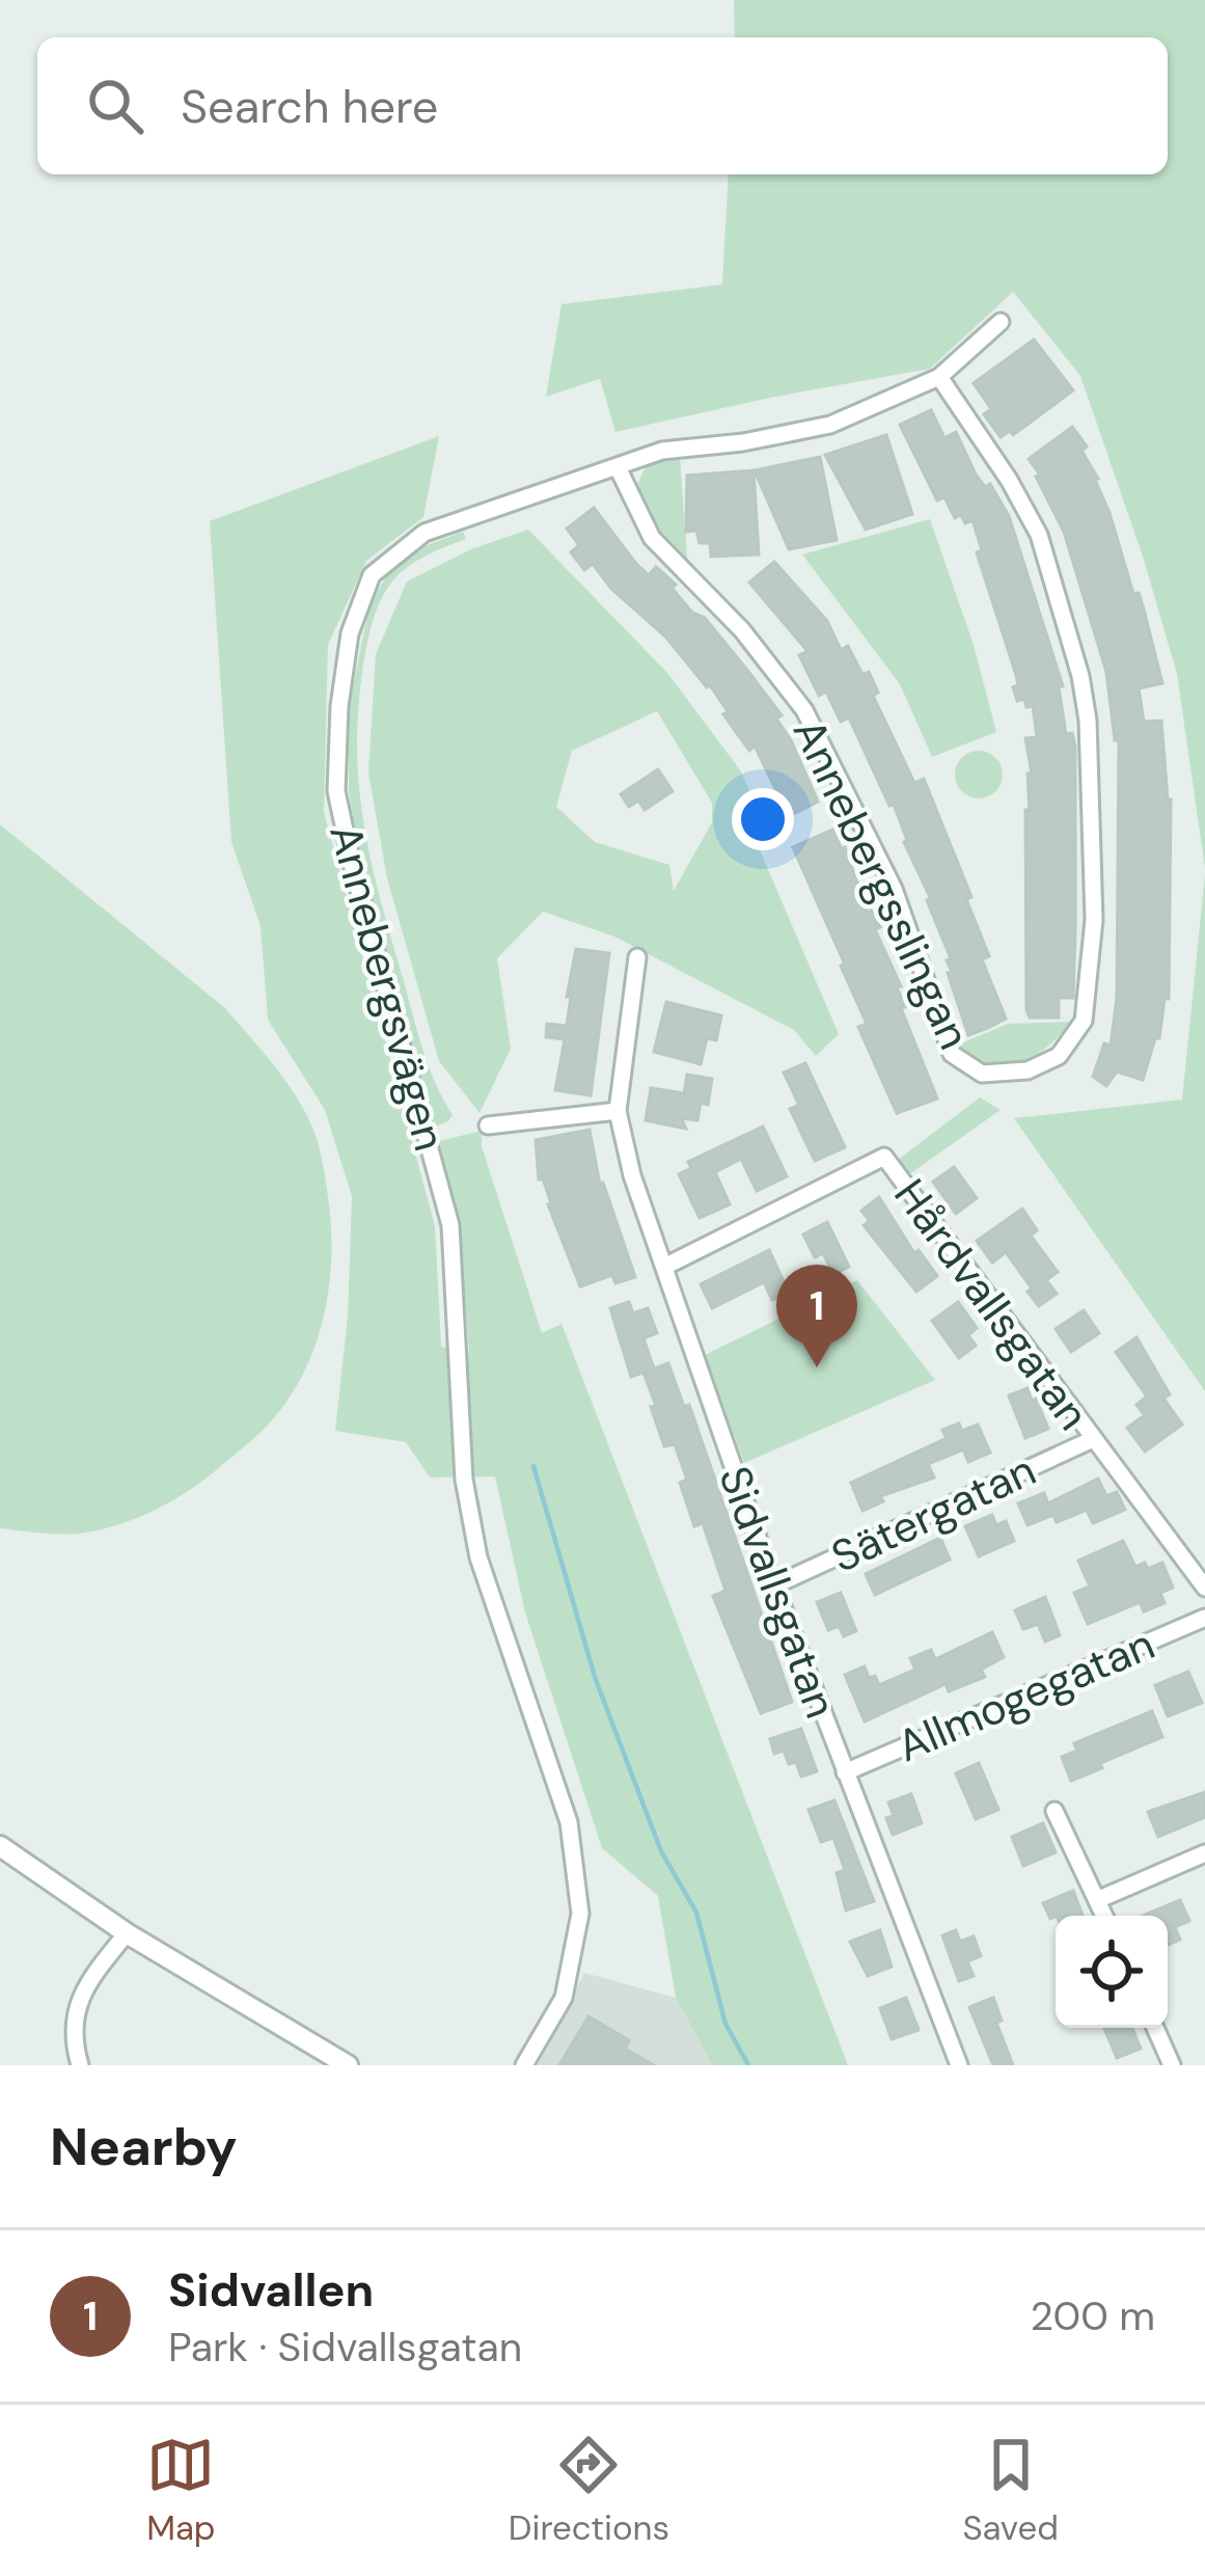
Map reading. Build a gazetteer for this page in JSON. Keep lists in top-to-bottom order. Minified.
{"streets":{"street":["Annebergsslingan","Annebergsvägen","Hårdvallsgatan","Sätergatan","Sidvallsgatan","Allmogegatan"]},"crossings":[["Annebergsslingan","Annebergsvägen"],["Hårdvallsgatan","Sätergatan"],["Hårdvallsgatan","Sidvallsgatan"],["Sätergatan","Sidvallsgatan"],["Sidvallsgatan","Allmogegatan"]],"page":{"search":"Search here","pins":"1","heading":"Nearby","list":[{"mark":"1","name":"Sidvallen","note":"Park · Sidvallsgatan","value":"200 m"}],"nav":["Map","Directions","Saved"]}}
